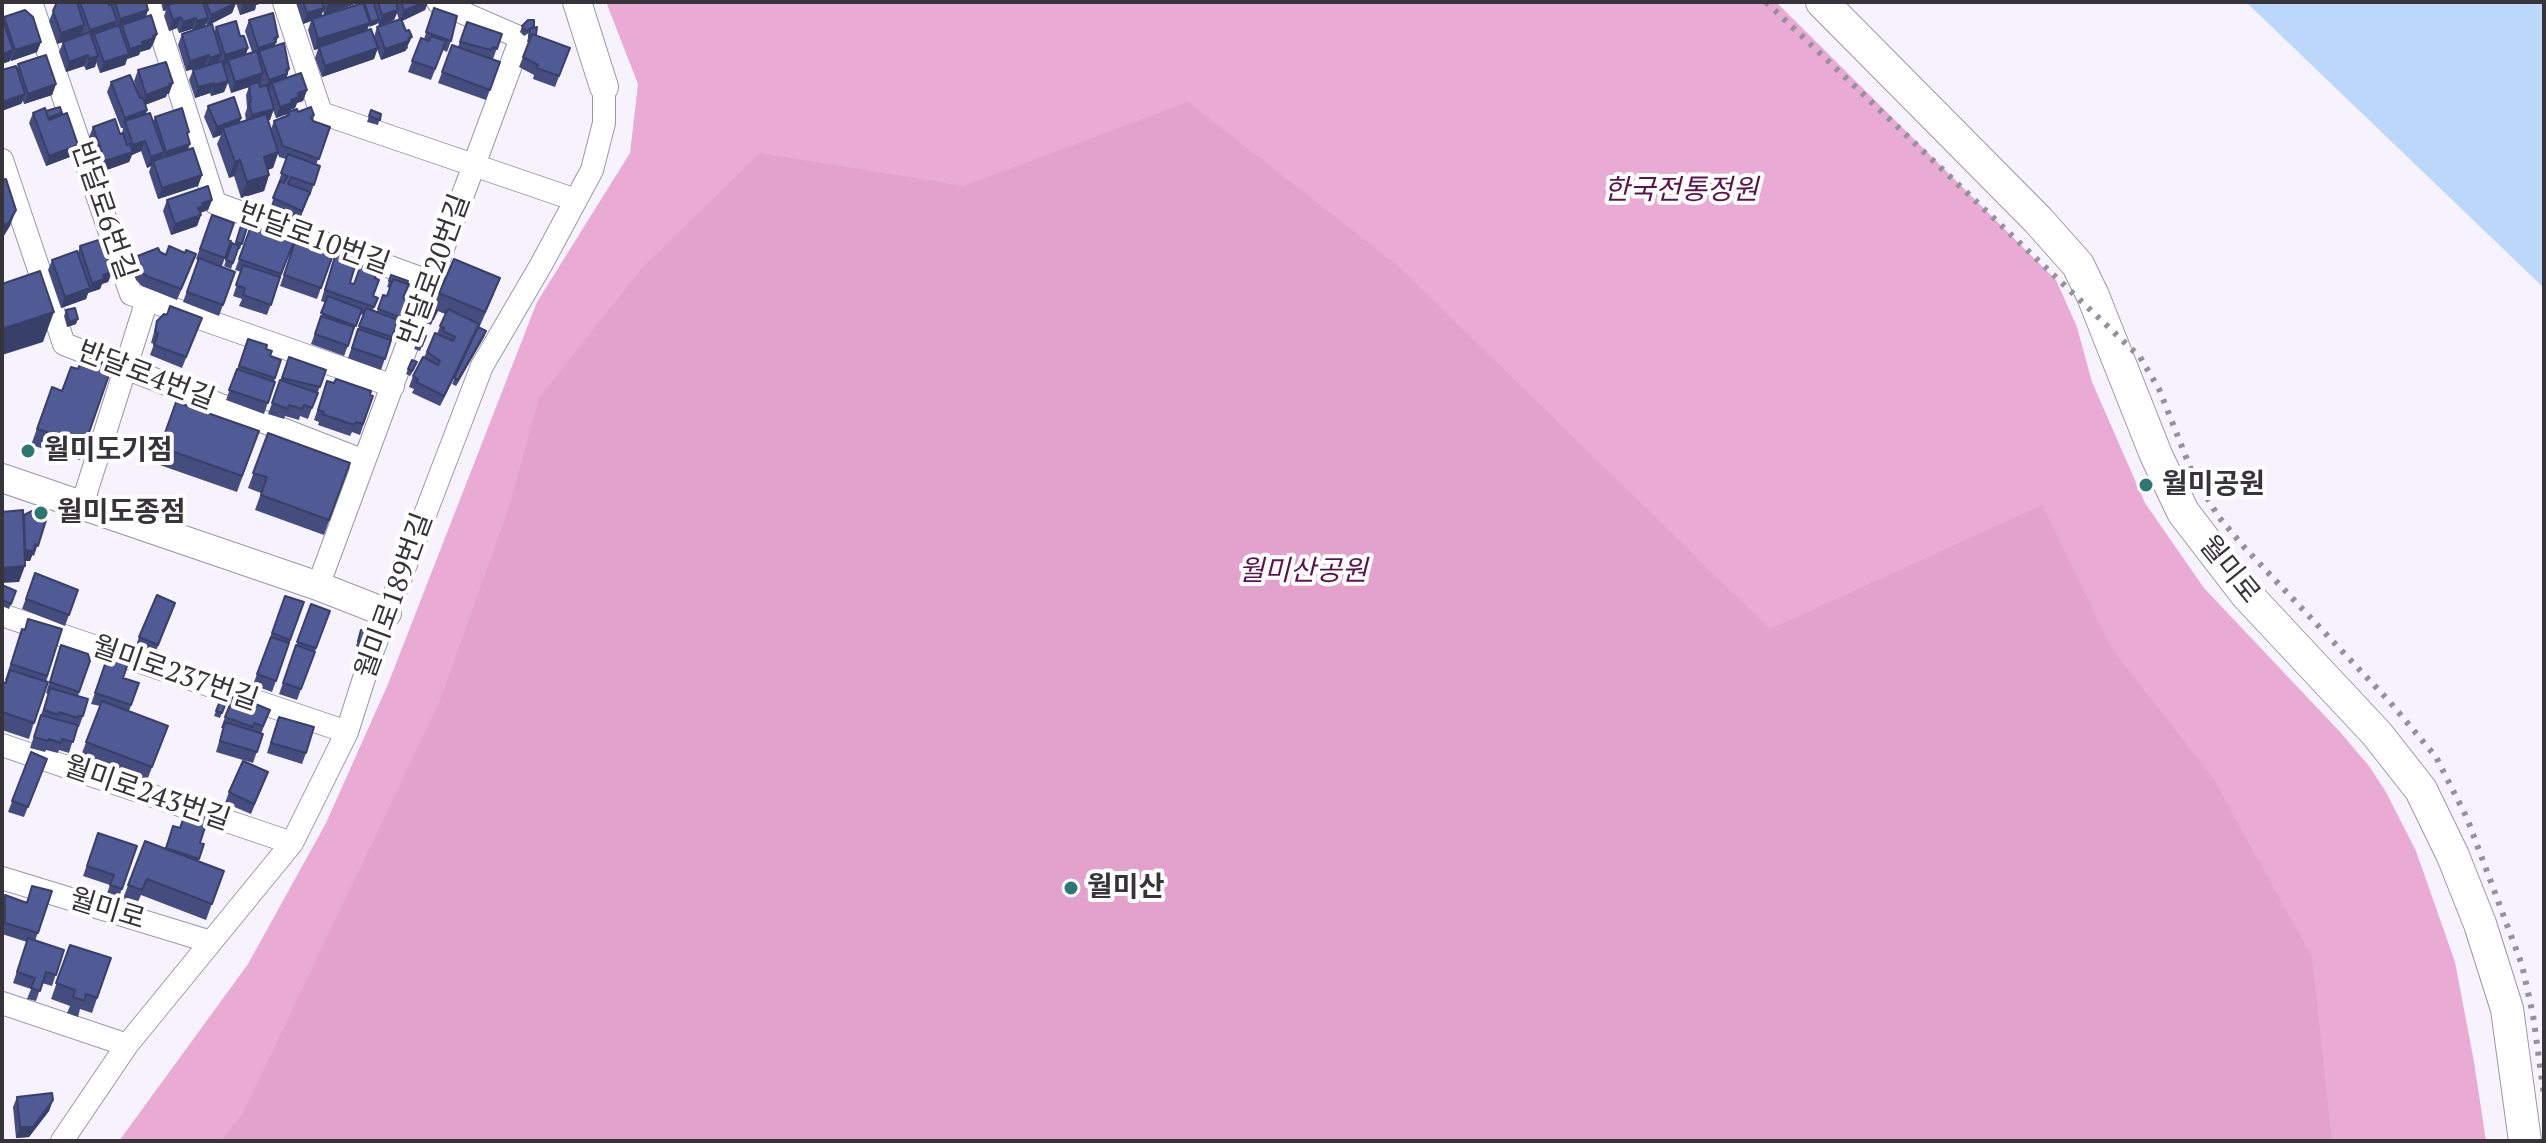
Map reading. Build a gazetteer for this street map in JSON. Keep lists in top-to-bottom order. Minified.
{"streets":{"main road":["월미로"],"street":["반달로6번길","반달로10번길","반달로20번길","반달로4번길","월미로189번길","월미로237번길","월미로243번길"]},"crossings":[["반달로6번길","반달로20번길"],["반달로10번길","반달로20번길"],["반달로20번길","반달로4번길"],["월미로","월미로189번길"],["월미로189번길","월미로237번길"],["월미로189번길","월미로243번길"]],"parks":["한국전통정원","월미산공원"],"places":["월미도기점","월미공원","월미도종점","월미산"]}
